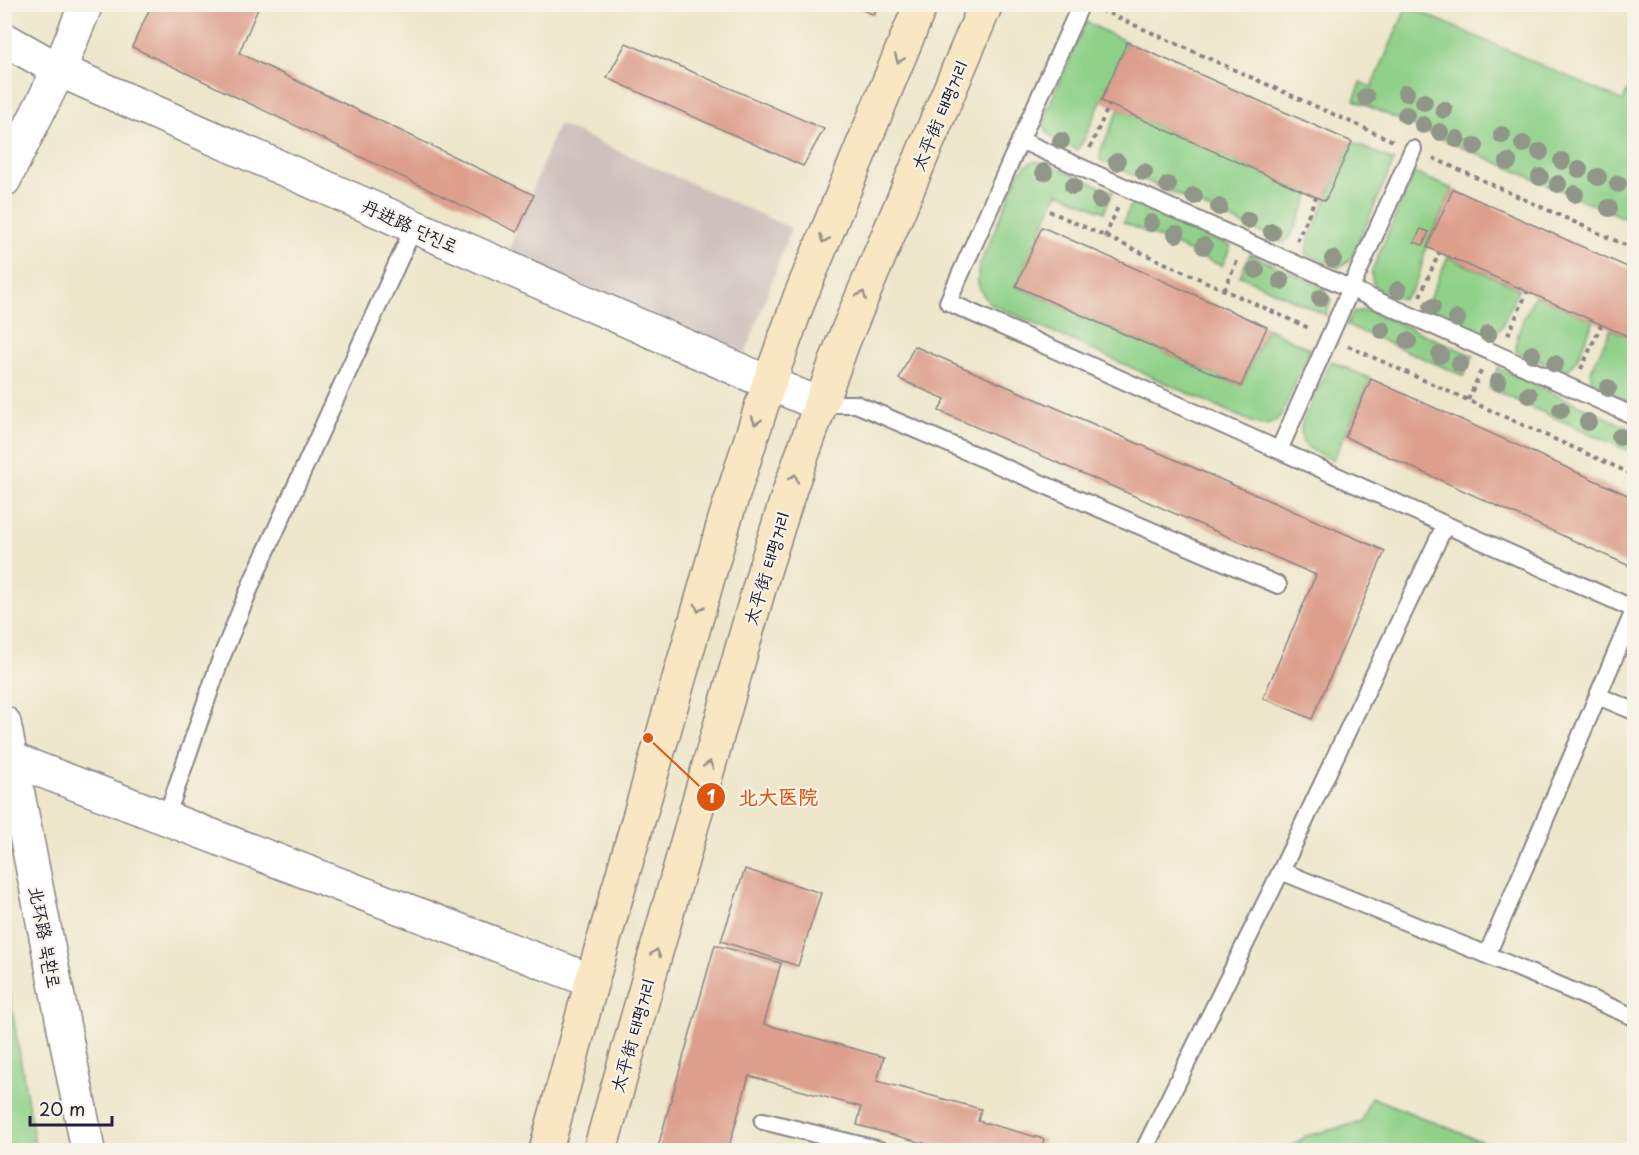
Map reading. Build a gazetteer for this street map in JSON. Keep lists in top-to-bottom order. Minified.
{"streets":{"main road":["太平街 태평거리"],"street":["丹进路 단진로","北环路 북환로"]},"crossings":[["太平街 태평거리","丹进路 단진로"]],"places":["北大医院"],"scale_bar":"20 m"}
